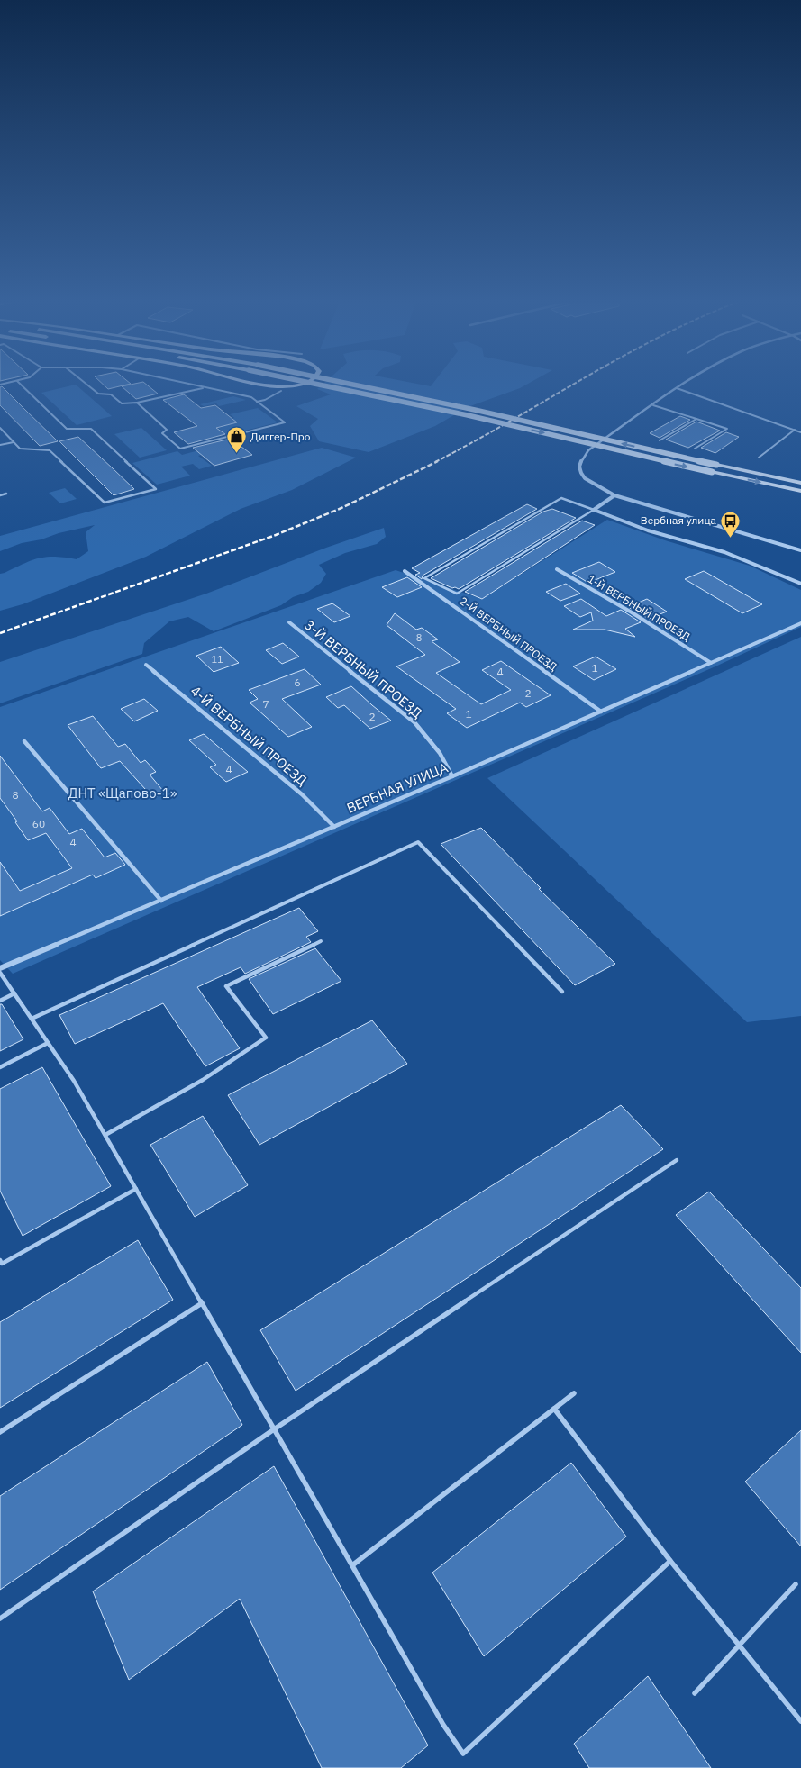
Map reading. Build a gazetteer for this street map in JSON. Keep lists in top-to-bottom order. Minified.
{"streets":{"street":["1-Й ВЕРБНЫЙ ПРОЕЗД","2-Й ВЕРБНЫЙ ПРОЕЗД","3-Й ВЕРБНЫЙ ПРОЕЗД","4-Й ВЕРБНЫЙ ПРОЕЗД","ВЕРБНАЯ УЛИЦА"]},"crossings":[["1-Й ВЕРБНЫЙ ПРОЕЗД","ВЕРБНАЯ УЛИЦА"],["2-Й ВЕРБНЫЙ ПРОЕЗД","ВЕРБНАЯ УЛИЦА"],["3-Й ВЕРБНЫЙ ПРОЕЗД","ВЕРБНАЯ УЛИЦА"],["4-Й ВЕРБНЫЙ ПРОЕЗД","ВЕРБНАЯ УЛИЦА"]],"parks":["ДНТ «Щапово-1»"],"places":{"shop":["Диггер-Про"],"bus stop":["Вербная улица"]},"house_numbers":["8","11","1","4","6","2","7","1","2","4","8","60","4"]}
